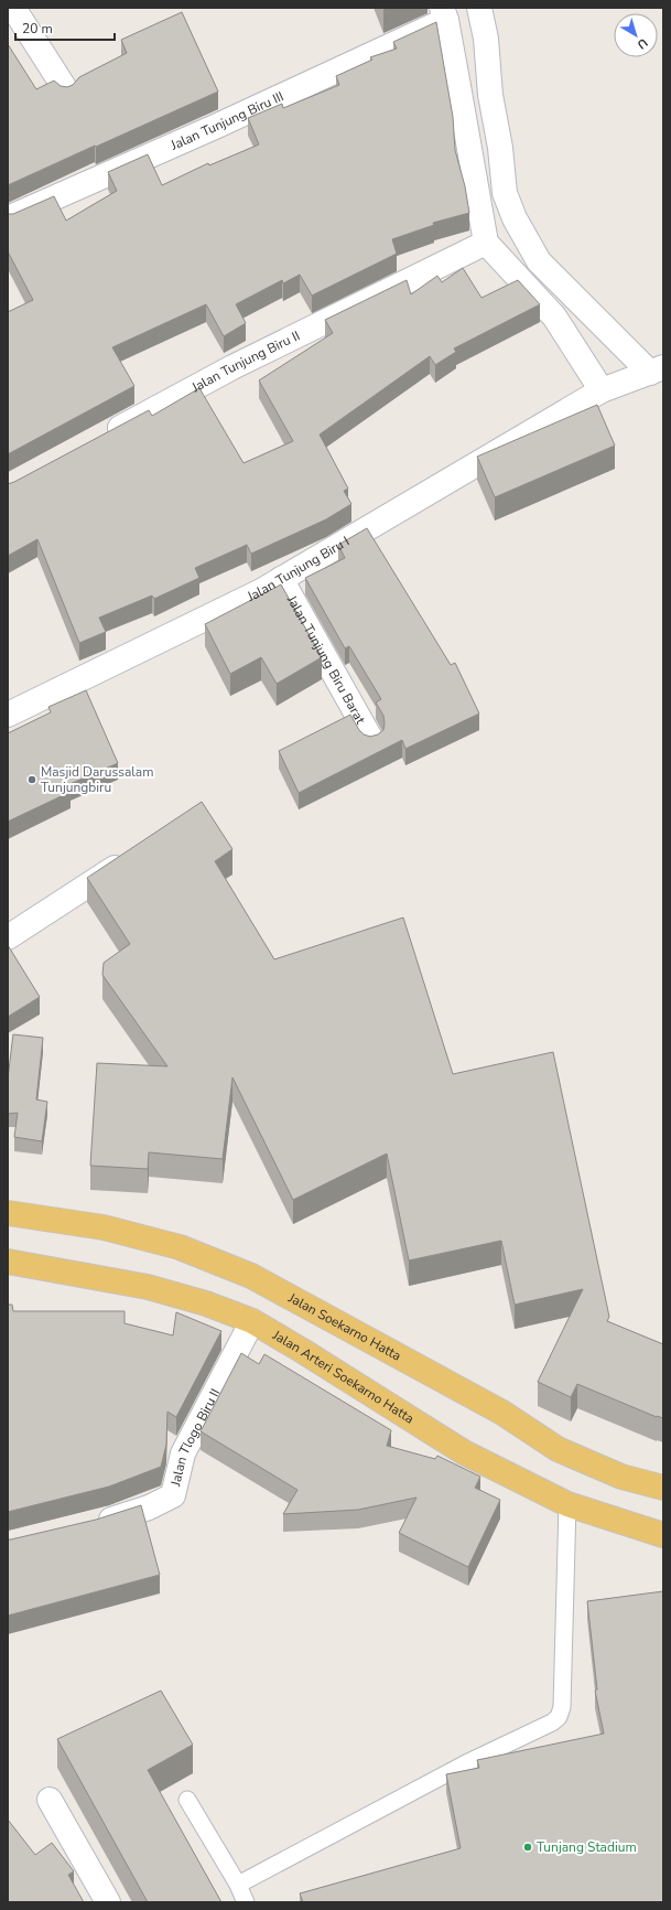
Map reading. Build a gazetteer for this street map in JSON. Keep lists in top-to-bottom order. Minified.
{"streets":{"main road":["Jalan Soekarno Hatta","Jalan Arteri Soekarno Hatta"],"street":["Jalan Tunjung Biru III","Jalan Tunjung Biru II","Jalan Tunjung Biru I","Jalan Tunjung Biru Barat","Jalan Tlogo Biru II"]},"crossings":[["Jalan Tunjung Biru I","Jalan Tunjung Biru Barat"],["Jalan Arteri Soekarno Hatta","Jalan Tlogo Biru II"]],"places":["Masjid Darussalam Tunjungbiru","Tunjang Stadium"],"scale_bar":"20 m","north":"bottom right"}
